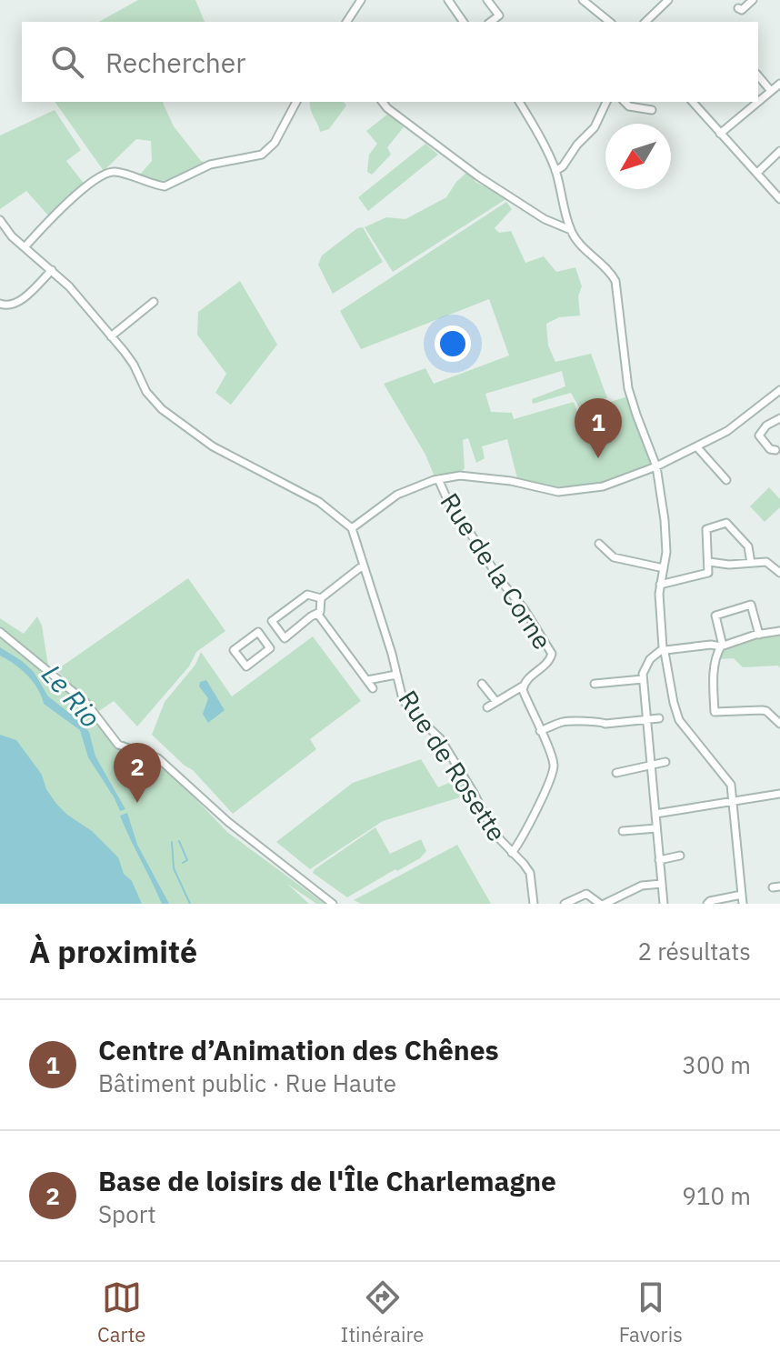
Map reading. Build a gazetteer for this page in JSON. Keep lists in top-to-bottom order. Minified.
{"streets":{"street":["Rue de la Corne","Rue de Rosette"]},"crossings":[["Rue de la Corne","Rue de Rosette"]],"water":["Le Rio"],"north":"bottom left","page":{"search":"Rechercher","pins":["1","2"],"heading":["À proximité","2 résultats"],"list":[{"mark":"1","name":"Centre d’Animation des Chênes","note":"Bâtiment public · Rue Haute","value":"300 m"},{"mark":"2","name":"Base de loisirs de l'Île Charlemagne","note":"Sport","value":"910 m"}],"nav":["Carte","Itinéraire","Favoris"]}}
